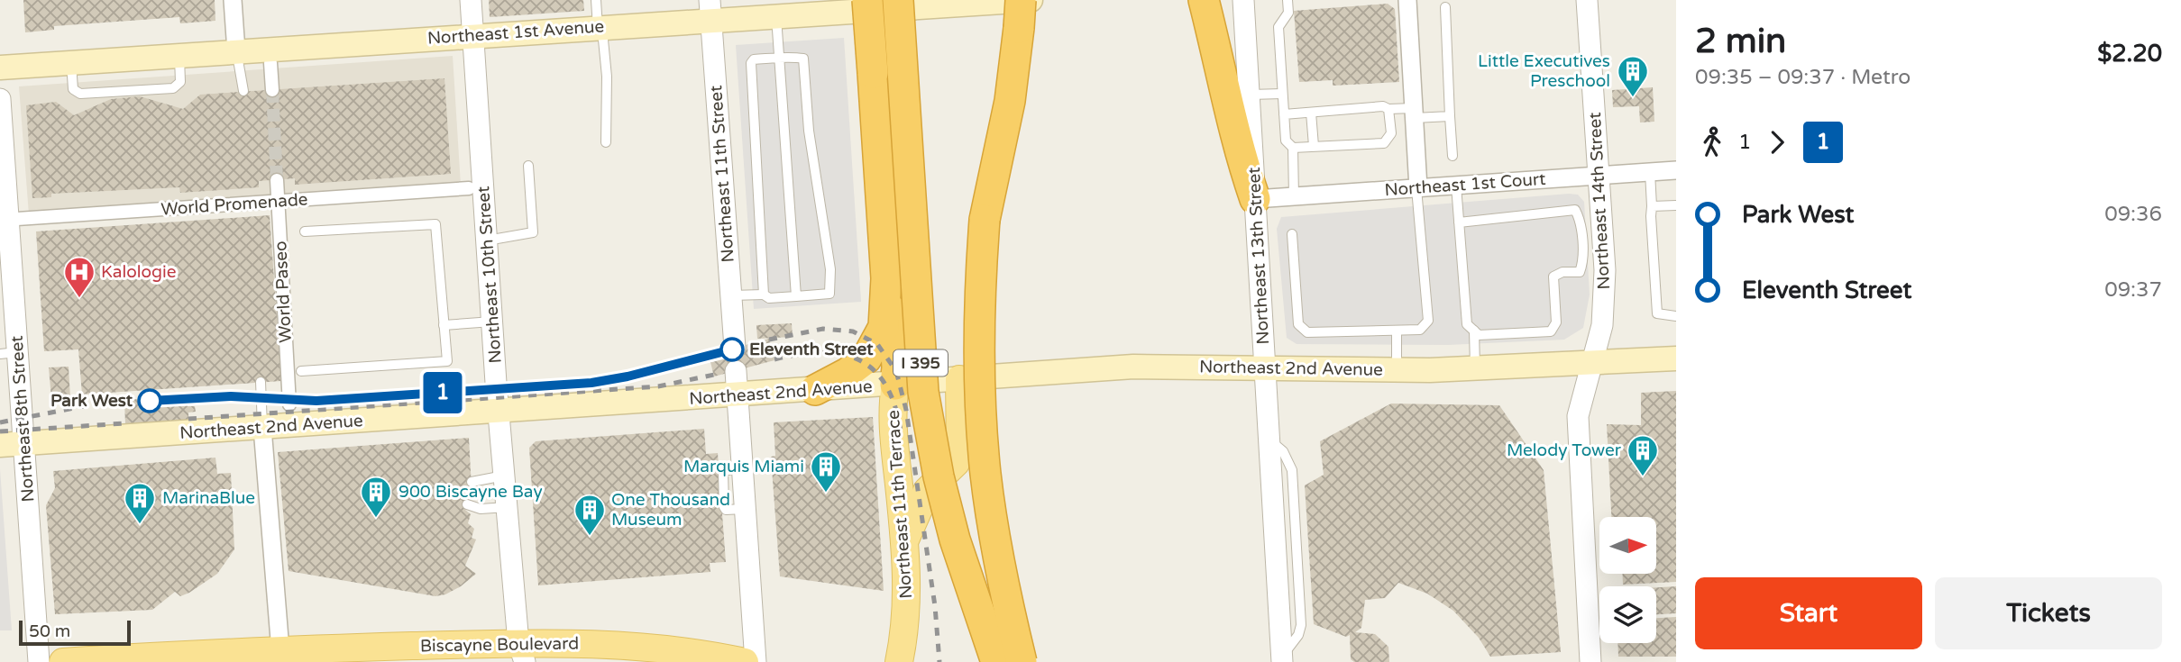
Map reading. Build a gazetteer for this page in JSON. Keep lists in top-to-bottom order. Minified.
{"streets":{"highway":["I 395"],"main road":["Northeast 1st Avenue","Northeast 2nd Avenue","Northeast 11th Terrace","Biscayne Boulevard"],"street":["Northeast 11th Street","Northeast 1st Court","Northeast 14th Street","World Promenade","Northeast 13th Street","Northeast 10th Street","World Paseo","Northeast 8th Street"]},"crossings":[["Northeast 1st Avenue","Northeast 11th Street"],["Northeast 1st Avenue","Northeast 10th Street"],["Northeast 1st Court","Northeast 14th Street"],["Northeast 1st Court","Northeast 13th Street"],["Northeast 14th Street","Northeast 2nd Avenue"],["World Promenade","World Paseo"],["World Promenade","Northeast 8th Street"],["Northeast 13th Street","Northeast 2nd Avenue"],["Northeast 10th Street","Northeast 2nd Avenue"],["Northeast 10th Street","Biscayne Boulevard"],["Northeast 2nd Avenue","Northeast 8th Street"],["Northeast 2nd Avenue","Northeast 11th Terrace"]],"places":{"building":["Little Executives Preschool","Melody Tower","Marquis Miami","900 Biscayne Bay","MarinaBlue","One Thousand Museum"],"hospital":["Kalologie"],"other":["Eleventh Street","Park West"]},"lines":["metro line 1"],"scale_bar":"50 m","north":"right","page":{"on_map":"1","heading":["2 min","09:35 – 09:37 · Metro","$2.20"],"legs":["1","1"],"list":[{"name":"Park West","value":"09:36"},{"name":"Eleventh Street","value":"09:37"}],"buttons":["Start","Tickets"],"scale":"50 m"}}
